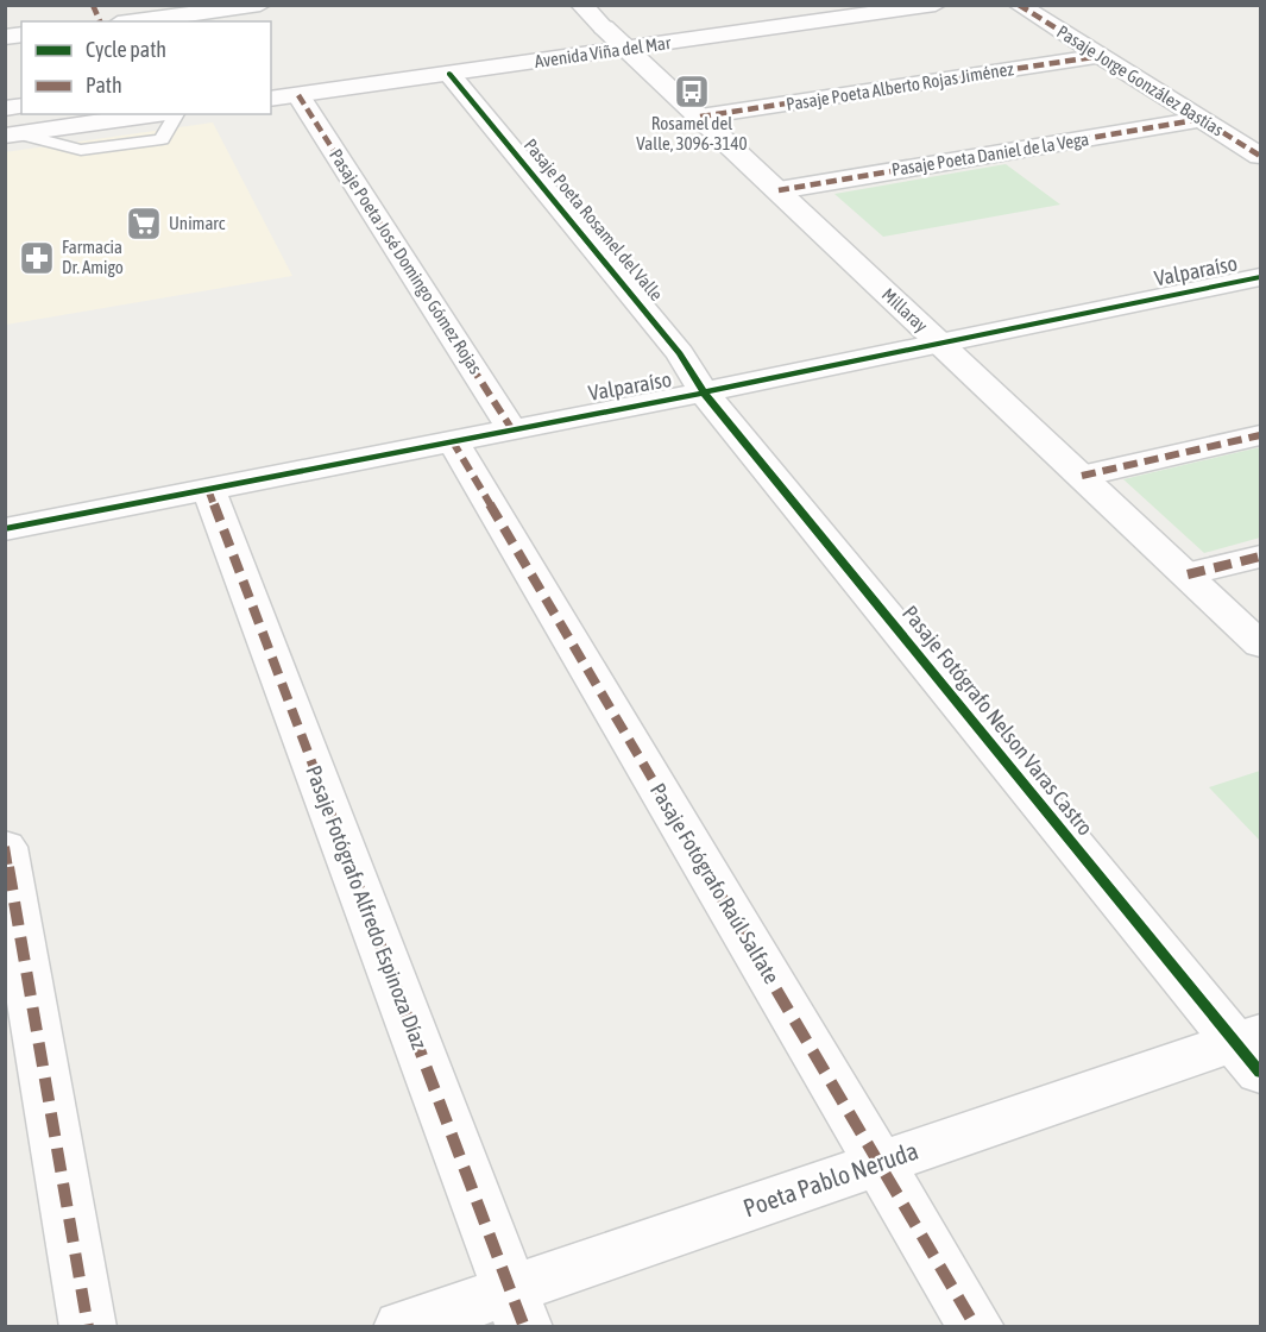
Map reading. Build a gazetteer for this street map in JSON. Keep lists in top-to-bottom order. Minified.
{"streets":{"street":["Avenida Viña del Mar","Pasaje Jorge González Bastías","Pasaje Poeta Alberto Rojas Jiménez","Pasaje Poeta Daniel de la Vega","Pasaje Poeta Rosamel del Valle","Pasaje Poeta José Domingo Gómez Rojas","Valparaíso","Millaray","Pasaje Fotógrafo Nelson Varas Castro","Pasaje Fotógrafo Raúl Salfate","Pasaje Fotógrafo Alfredo Espinoza Díaz","Poeta Pablo Neruda"]},"crossings":[["Avenida Viña del Mar","Pasaje Poeta Rosamel del Valle"],["Avenida Viña del Mar","Pasaje Poeta José Domingo Gómez Rojas"],["Avenida Viña del Mar","Millaray"],["Pasaje Jorge González Bastías","Pasaje Poeta Alberto Rojas Jiménez"],["Pasaje Jorge González Bastías","Pasaje Poeta Daniel de la Vega"],["Pasaje Poeta Alberto Rojas Jiménez","Millaray"],["Pasaje Poeta Daniel de la Vega","Millaray"],["Pasaje Poeta Rosamel del Valle","Valparaíso"],["Pasaje Poeta Rosamel del Valle","Pasaje Fotógrafo Nelson Varas Castro"],["Pasaje Poeta José Domingo Gómez Rojas","Valparaíso"],["Valparaíso","Millaray"],["Valparaíso","Pasaje Fotógrafo Nelson Varas Castro"],["Valparaíso","Pasaje Fotógrafo Raúl Salfate"],["Valparaíso","Pasaje Fotógrafo Alfredo Espinoza Díaz"],["Pasaje Fotógrafo Nelson Varas Castro","Poeta Pablo Neruda"],["Pasaje Fotógrafo Raúl Salfate","Poeta Pablo Neruda"],["Pasaje Fotógrafo Alfredo Espinoza Díaz","Poeta Pablo Neruda"]],"places":{"bus stop":["Rosamel del Valle, 3096-3140"],"supermarket":["Unimarc"],"pharmacy":["Farmacia Dr. Amigo"]},"legend":["Cycle path","Path"]}
